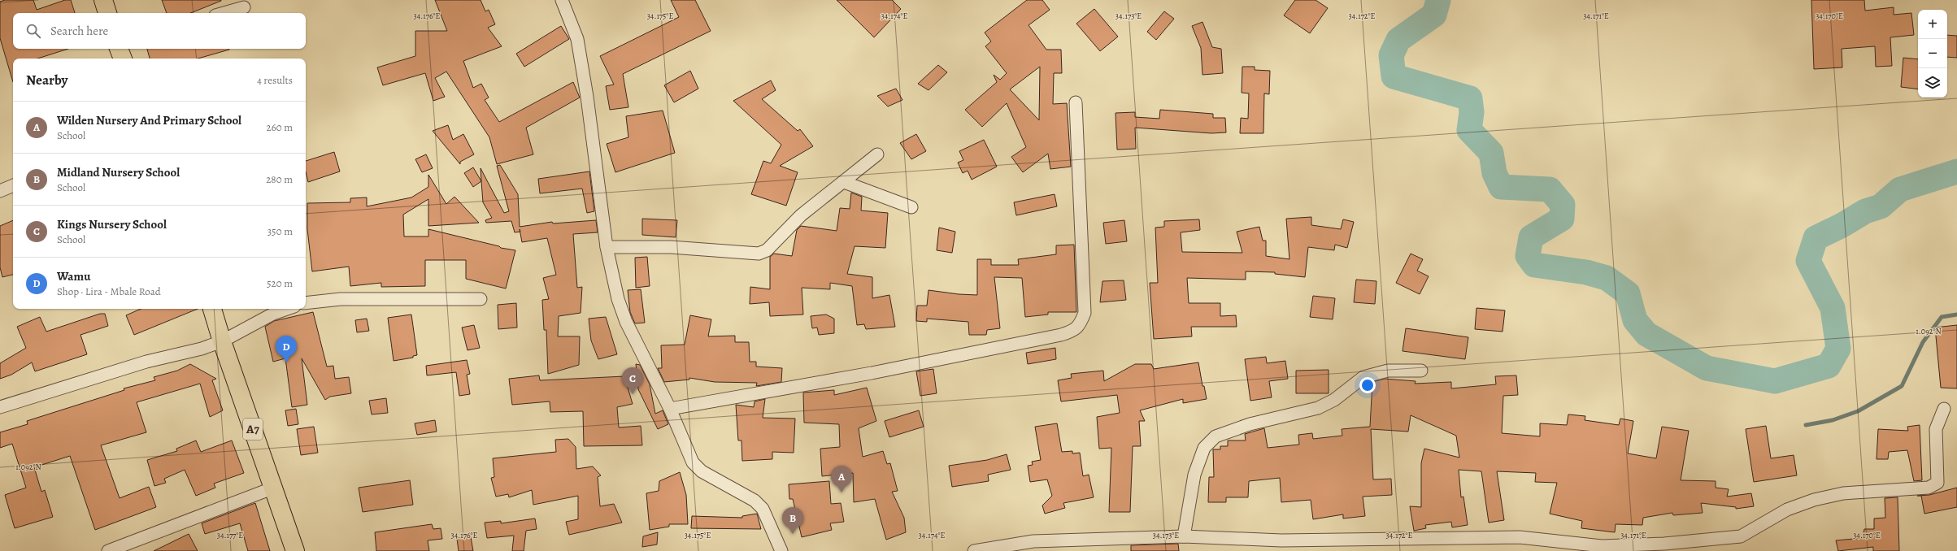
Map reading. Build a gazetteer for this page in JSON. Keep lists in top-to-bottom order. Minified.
{"streets":{"main road":["A7"]},"page":{"map_buttons":["+","−"],"search":"Search here","heading":["Nearby","4 results"],"list":[{"mark":"A","name":"Wilden Nursery And Primary School","note":"School","value":"260 m"},{"mark":"B","name":"Midland Nursery School","note":"School","value":"280 m"},{"mark":"C","name":"Kings Nursery School","note":"School","value":"350 m"},{"mark":"D","name":"Wamu","note":"Shop · Lira - Mbale Road","value":"520 m"}],"pins":["D","C","A","B"]},"coordinates":["34.176°E","34.175°E","34.174°E","34.173°E","34.172°E","34.171°E","34.170°E","1.092°N","34.177°E"]}
